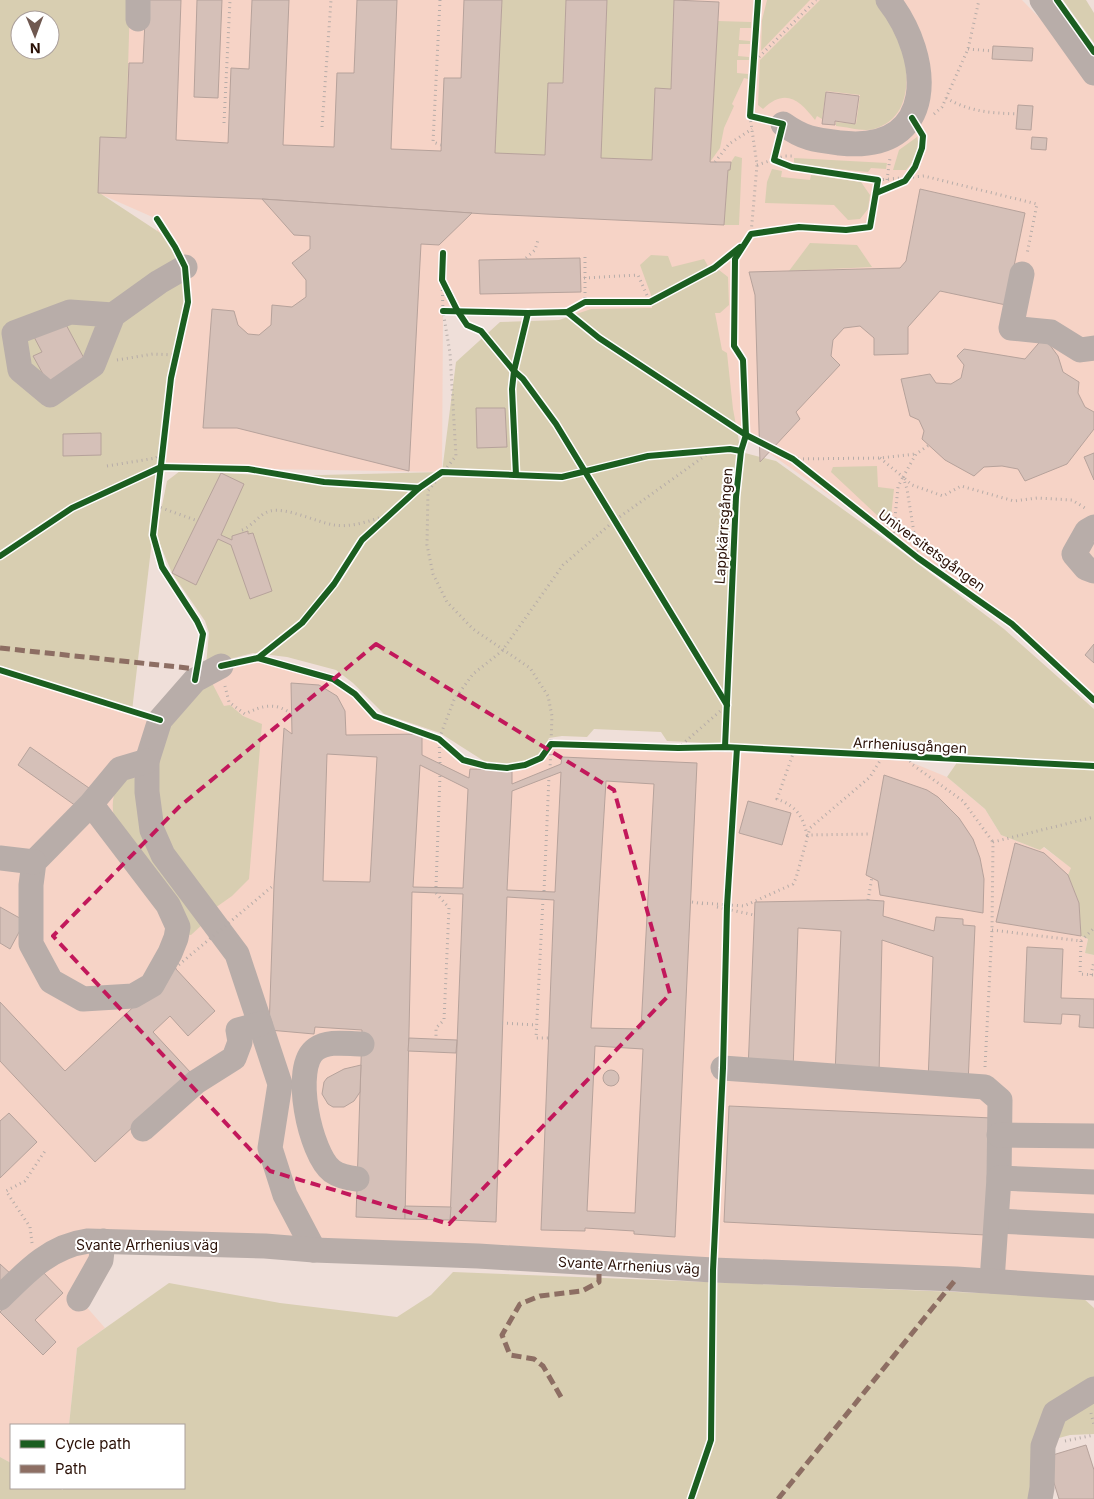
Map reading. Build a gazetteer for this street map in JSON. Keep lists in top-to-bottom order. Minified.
{"streets":{"street":["Svante Arrhenius väg"],"cycle path":["Lappkärrsgången","Universitetsgången","Arrheniusgången"]},"legend":["Cycle path","Path"],"north":"bottom"}
